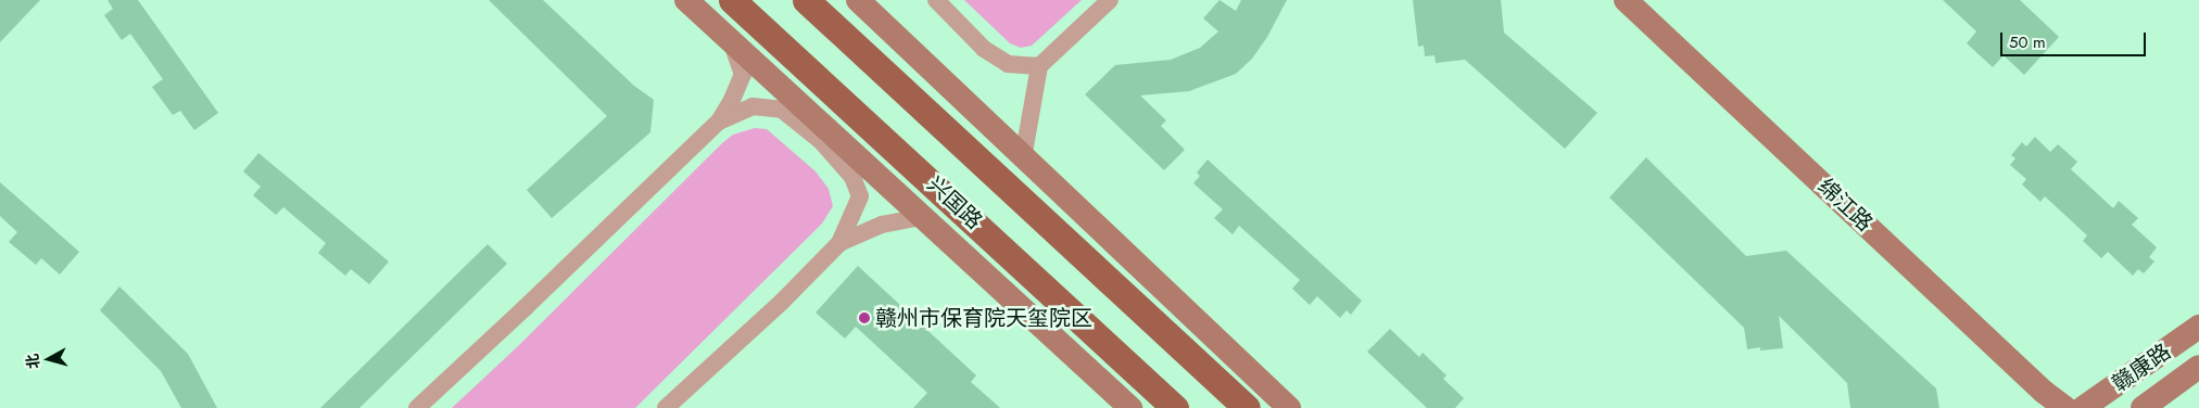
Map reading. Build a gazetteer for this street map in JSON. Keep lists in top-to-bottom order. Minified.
{"streets":{"main road":["兴国路"],"street":["绵江路","赣康路"]},"places":["赣州市保育院天玺院区"],"scale_bar":"50 m","north":"left"}
